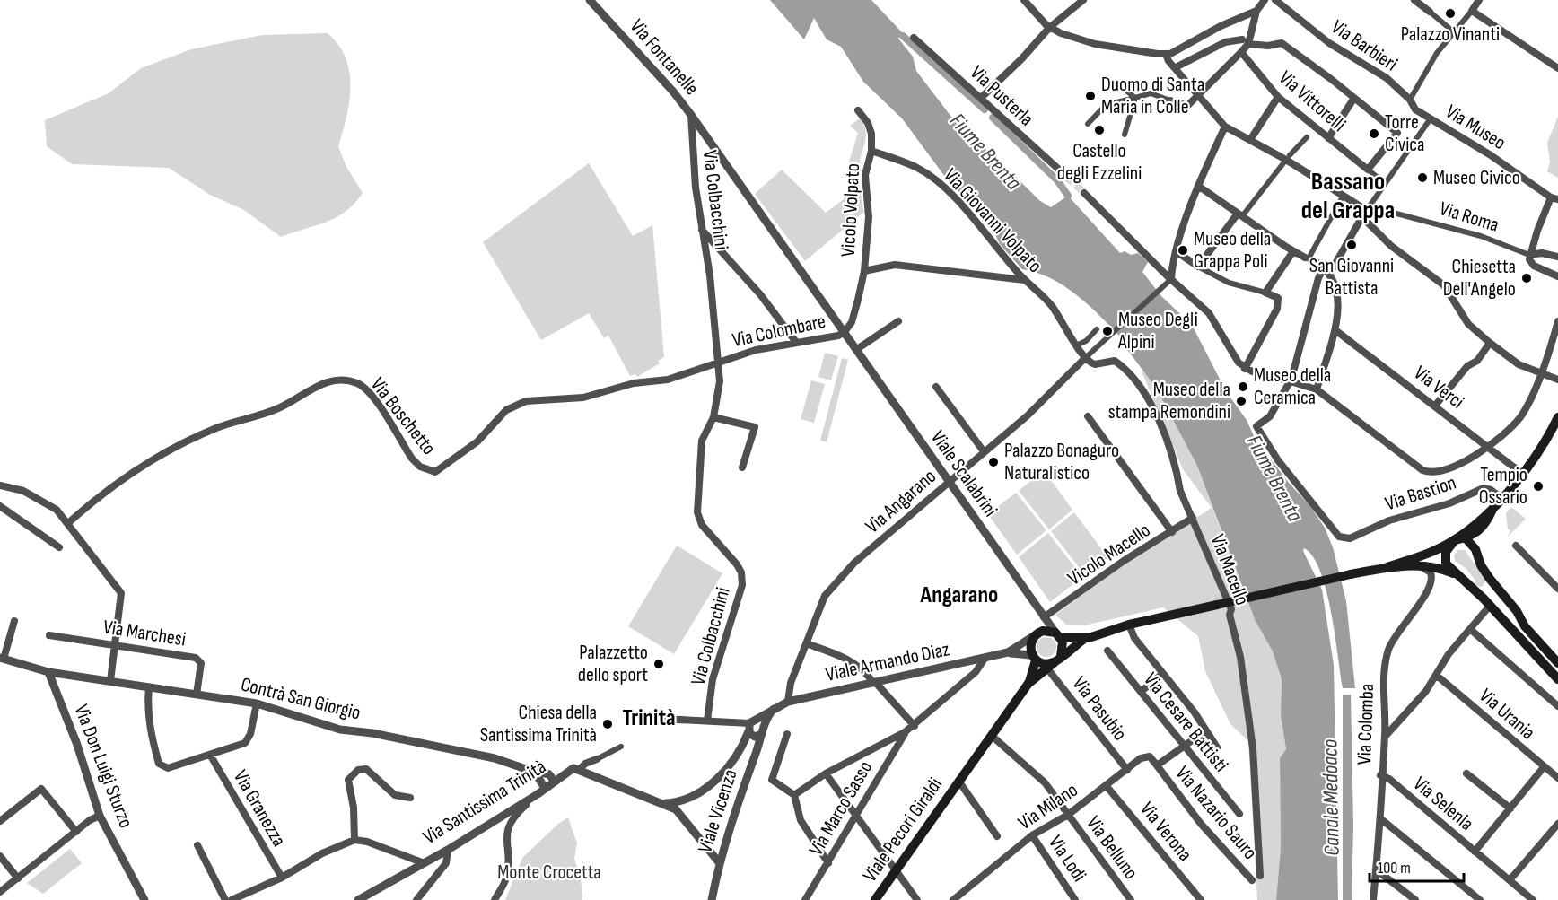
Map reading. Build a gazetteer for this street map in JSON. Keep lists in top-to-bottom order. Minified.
{"streets":{"main road":["Viale Armando Diaz","Viale Pecori Giraldi"],"street":["Via Barbieri","Via Fontanelle","Via Pusterla","Via Vittorelli","Via Museo","Via Colbacchini","Vicolo Volpato","Via Roma","Via Giovanni Volpato","Via Colombare","Via Verci","Via Boschetto","Viale Scalabrini","Via Bastion","Via Angarano","Vicolo Macello","Via Macello","Via Marchesi","Contrà San Giorgio","Via Pasubio","Via Urania","Via Cesare Battisti","Via Colomba","Via Don Luigi Sturzo","Via Santissima Trinità","Via Selenia","Via Milano","Via Granezza","Via Marco Sasso","Viale Vicenza","Via Nazario Sauro","Via Verona","Via Belluno","Via Lodi"]},"crossings":[["Via Barbieri","Via Museo"],["Via Fontanelle","Via Colbacchini"],["Via Fontanelle","Viale Scalabrini"],["Via Colbacchini","Via Colombare"],["Via Colbacchini","Via Boschetto"],["Via Colbacchini","Viale Scalabrini"],["Vicolo Volpato","Via Giovanni Volpato"],["Vicolo Volpato","Via Colombare"],["Via Giovanni Volpato","Via Angarano"],["Via Giovanni Volpato","Via Macello"],["Via Colombare","Via Boschetto"],["Via Colombare","Viale Scalabrini"],["Viale Scalabrini","Via Angarano"],["Viale Scalabrini","Vicolo Macello"],["Viale Scalabrini","Viale Armando Diaz"],["Viale Scalabrini","Viale Pecori Giraldi"],["Via Angarano","Via Macello"],["Via Angarano","Viale Armando Diaz"],["Vicolo Macello","Via Macello"],["Via Marchesi","Contrà San Giorgio"],["Viale Armando Diaz","Viale Pecori Giraldi"],["Contrà San Giorgio","Via Don Luigi Sturzo"],["Contrà San Giorgio","Via Santissima Trinità"],["Via Pasubio","Via Milano"],["Via Pasubio","Viale Pecori Giraldi"],["Via Colomba","Via Selenia"],["Via Milano","Via Nazario Sauro"],["Via Milano","Via Verona"],["Via Milano","Via Belluno"],["Via Milano","Via Lodi"],["Viale Pecori Giraldi","Via Belluno"]],"districts":["Bassano del Grappa","Angarano","Trinità"],"water":["Fiume Brenta","Canale Medoaco"],"parks":["Monte Crocetta"],"places":["Palazzo Vinanti","Duomo di Santa Maria in Colle","Castello degli Ezzelini","Torre Civica","Museo Civico","San Giovanni Battista","Museo della Grappa Poli","Chiesetta Dell'Angelo","Museo Degli Alpini","Museo della Ceramica","Museo della stampa Remondini","Palazzo Bonaguro Naturalistico","Tempio Ossario","Palazzetto dello sport","Chiesa della Santissima Trinità"],"scale_bar":"100 m"}
